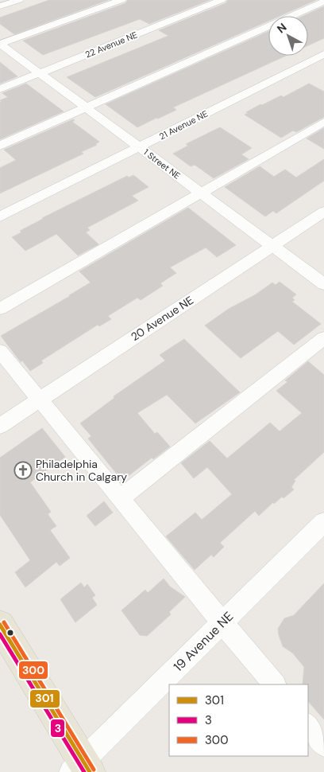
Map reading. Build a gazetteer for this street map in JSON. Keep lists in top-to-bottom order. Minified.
{"streets":{"street":["22 Avenue NE","21 Avenue NE","1 Street NE","20 Avenue NE","19 Avenue NE"]},"crossings":[["22 Avenue NE","1 Street NE"],["21 Avenue NE","1 Street NE"],["1 Street NE","20 Avenue NE"]],"places":{"church":["Philadelphia Church in Calgary"]},"lines":["transit line 300","transit line 301","transit line 3"],"legend":["301","3","300"],"north":"top left"}
